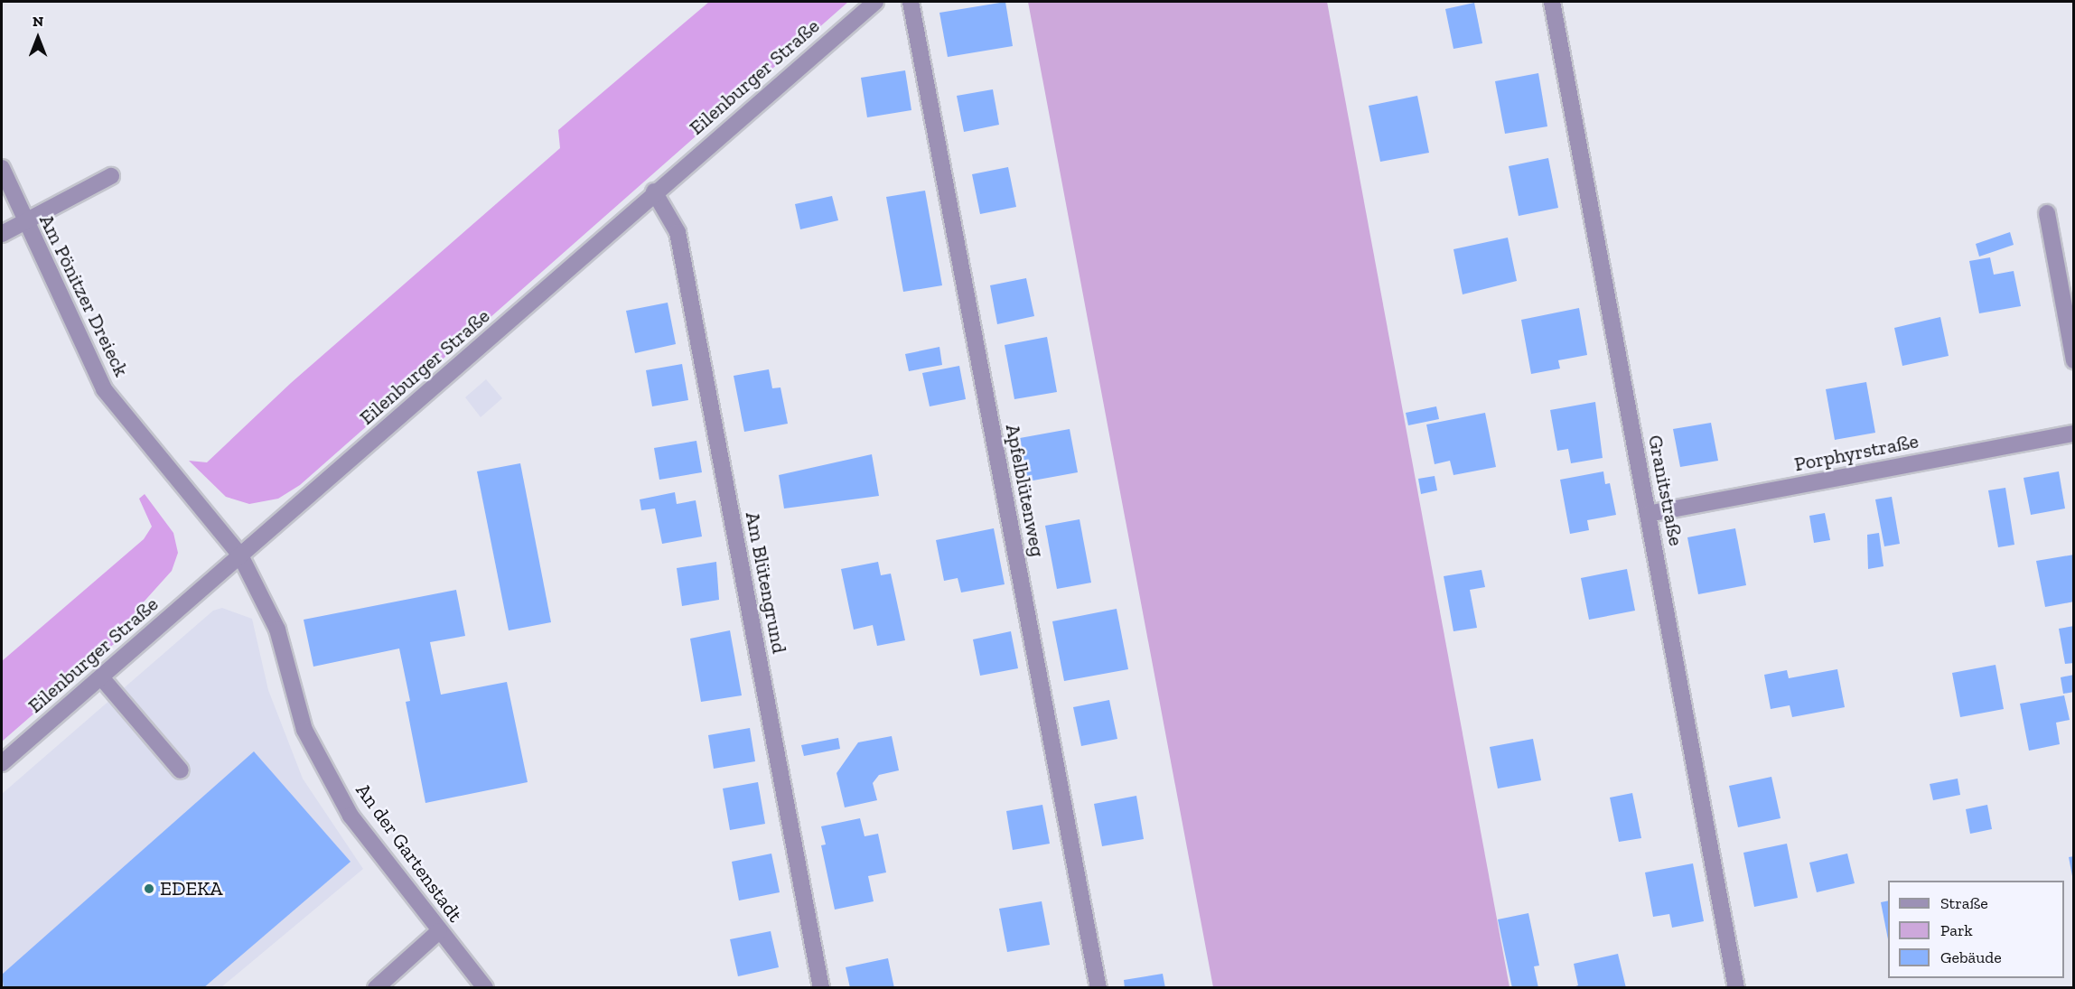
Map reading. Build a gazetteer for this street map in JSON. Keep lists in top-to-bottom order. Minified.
{"streets":{"street":["Eilenburger Straße","Am Pönitzer Dreieck","Porphyrstraße","Apfelblütenweg","Granitstraße","Am Blütengrund","An der Gartenstadt"]},"crossings":[["Eilenburger Straße","Am Pönitzer Dreieck"],["Eilenburger Straße","Am Blütengrund"],["Eilenburger Straße","An der Gartenstadt"],["Am Pönitzer Dreieck","An der Gartenstadt"],["Porphyrstraße","Granitstraße"]],"places":["EDEKA"],"legend":["Straße","Park","Gebäude"],"north":"top"}
